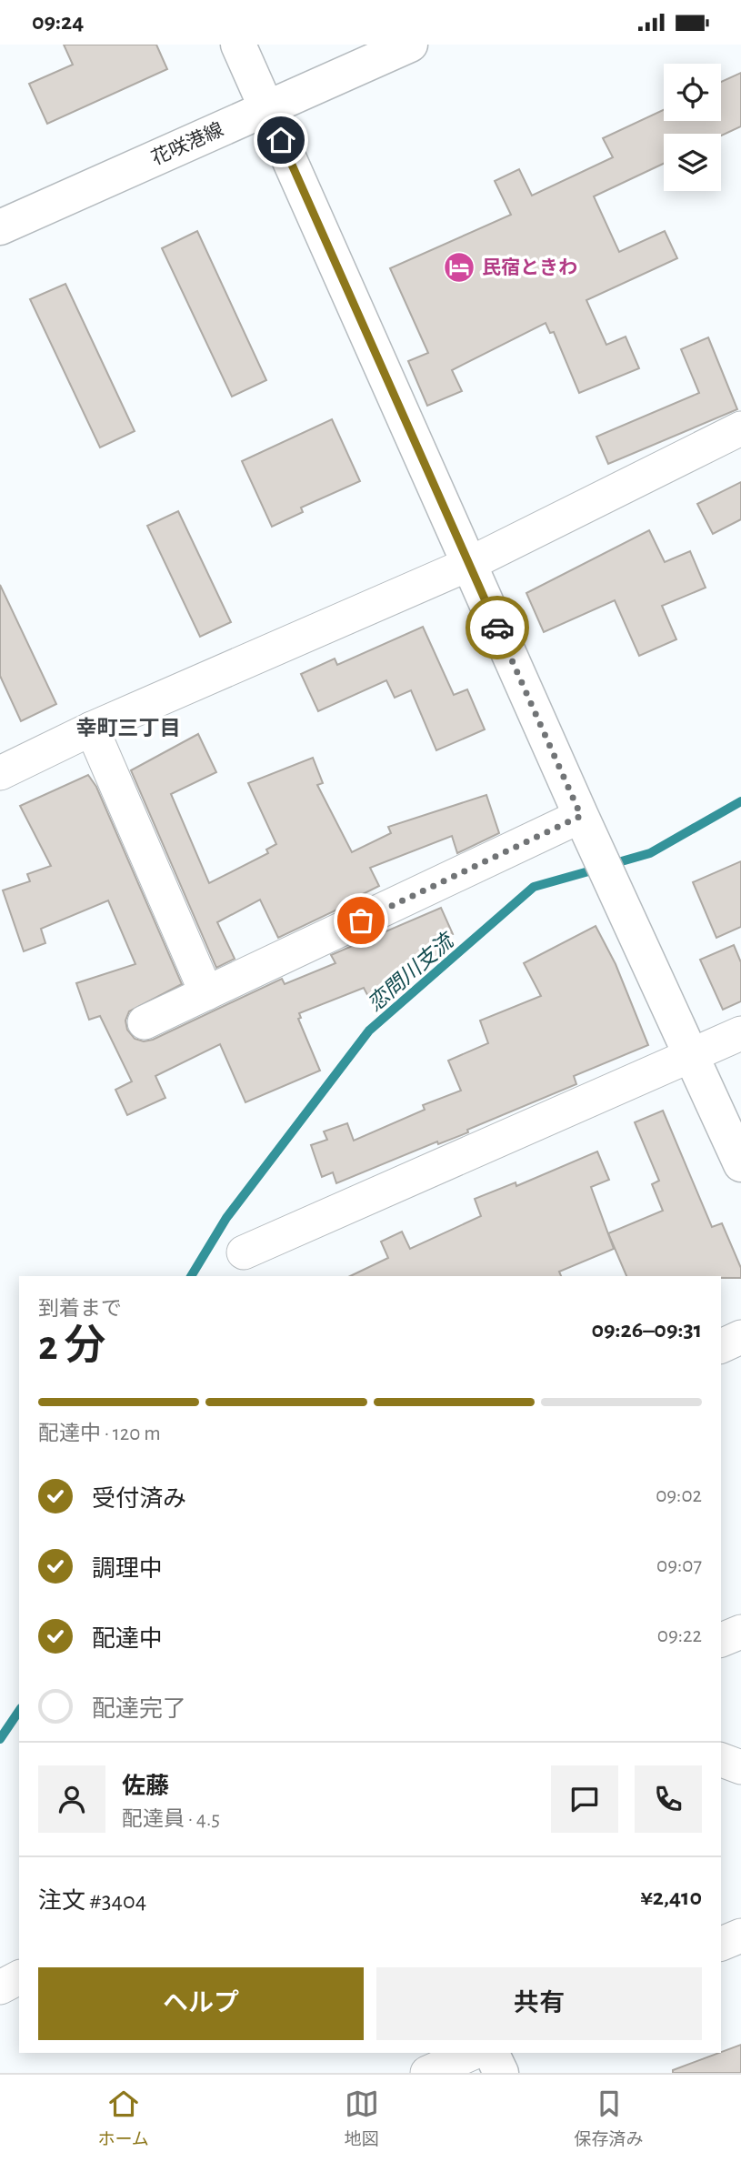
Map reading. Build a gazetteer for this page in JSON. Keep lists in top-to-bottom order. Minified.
{"streets":{"street":["花咲港線"]},"districts":["幸町三丁目"],"water":["恋問川支流"],"places":{"hotel":["民宿ときわ"]},"page":{"status":"09:24","heading":["2 分","到着まで","09:26–09:31"],"panel":["佐藤","配達員 · 4.5","注文 #3404","¥2,410"],"bar":"配達中 · 120 m","list":[["受付済み","09:02"],["調理中","09:07"],["配達中","09:22"],"配達完了"],"buttons":["ヘルプ","共有"],"tabs":["ホーム","地図","保存済み"]}}
